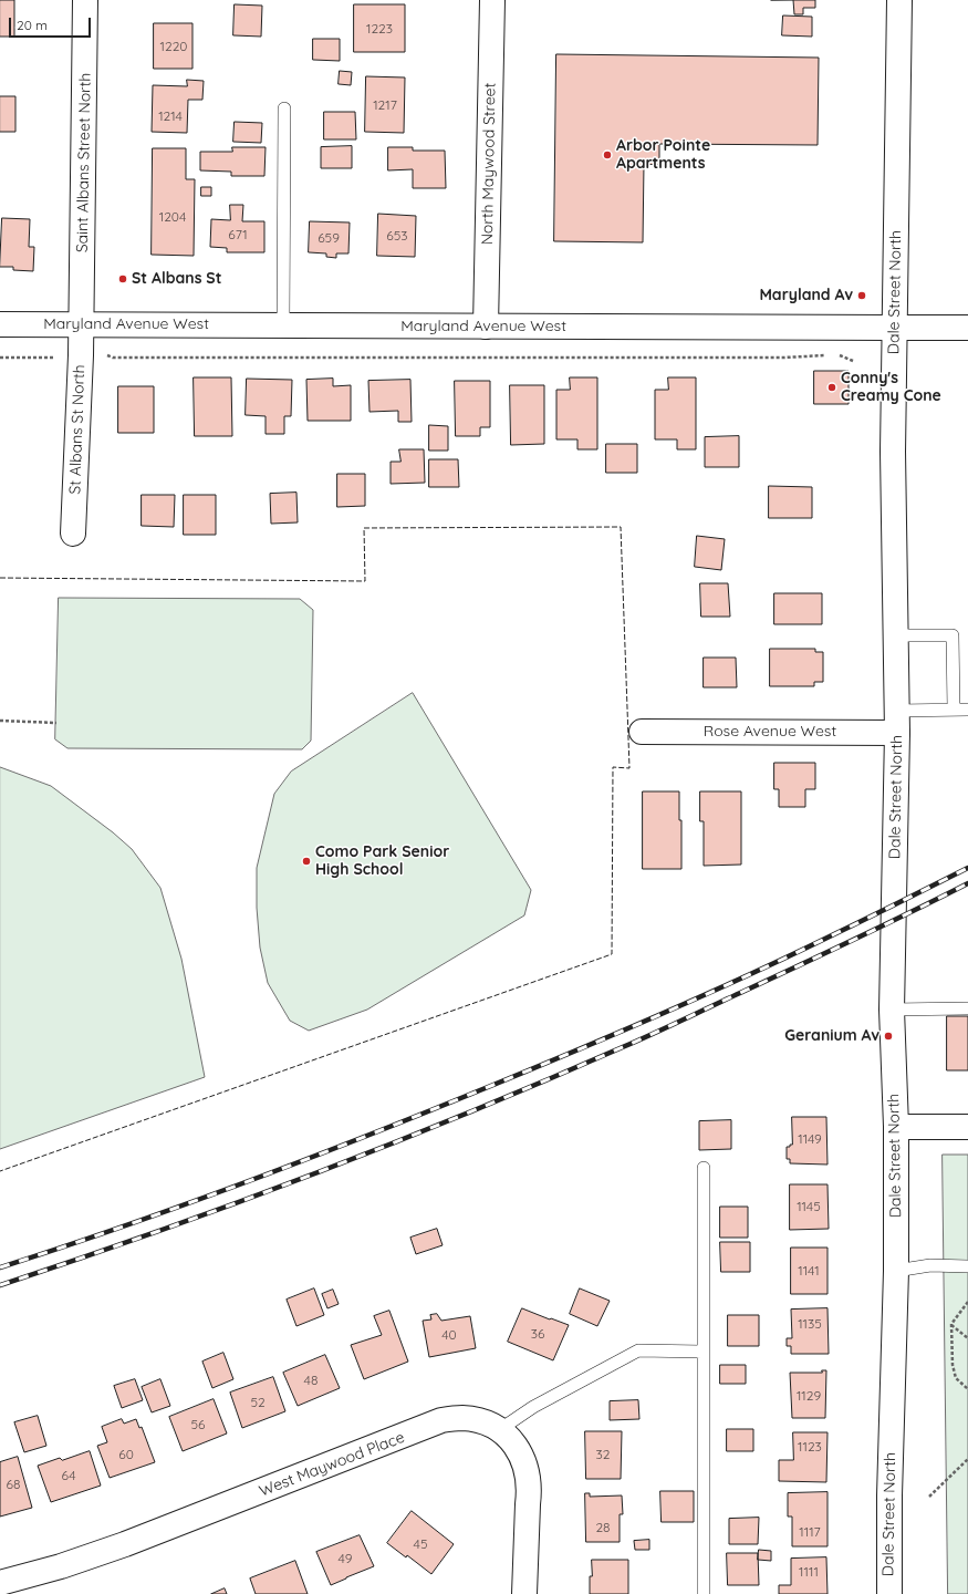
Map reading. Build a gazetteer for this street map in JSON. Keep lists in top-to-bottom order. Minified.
{"streets":{"street":["Saint Albans Street North","North Maywood Street","Dale Street North","Maryland Avenue West","St Albans St North","Rose Avenue West","West Maywood Place"]},"crossings":[["Saint Albans Street North","Maryland Avenue West"],["Saint Albans Street North","St Albans St North"],["North Maywood Street","Maryland Avenue West"],["Dale Street North","Maryland Avenue West"],["Dale Street North","Rose Avenue West"],["Maryland Avenue West","St Albans St North"]],"places":["Arbor Pointe Apartments","St Albans St","Maryland Av","Conny's Creamy Cone","Como Park Senior High School","Geranium Av"],"house_numbers":["1223","1220","1217","1214","1204","671","653","659","1149","1145","1141","1135","36","40","48","1129","52","56","1123","60","32","64","68","28","1117","45","49","1111"],"scale_bar":"20 m"}
